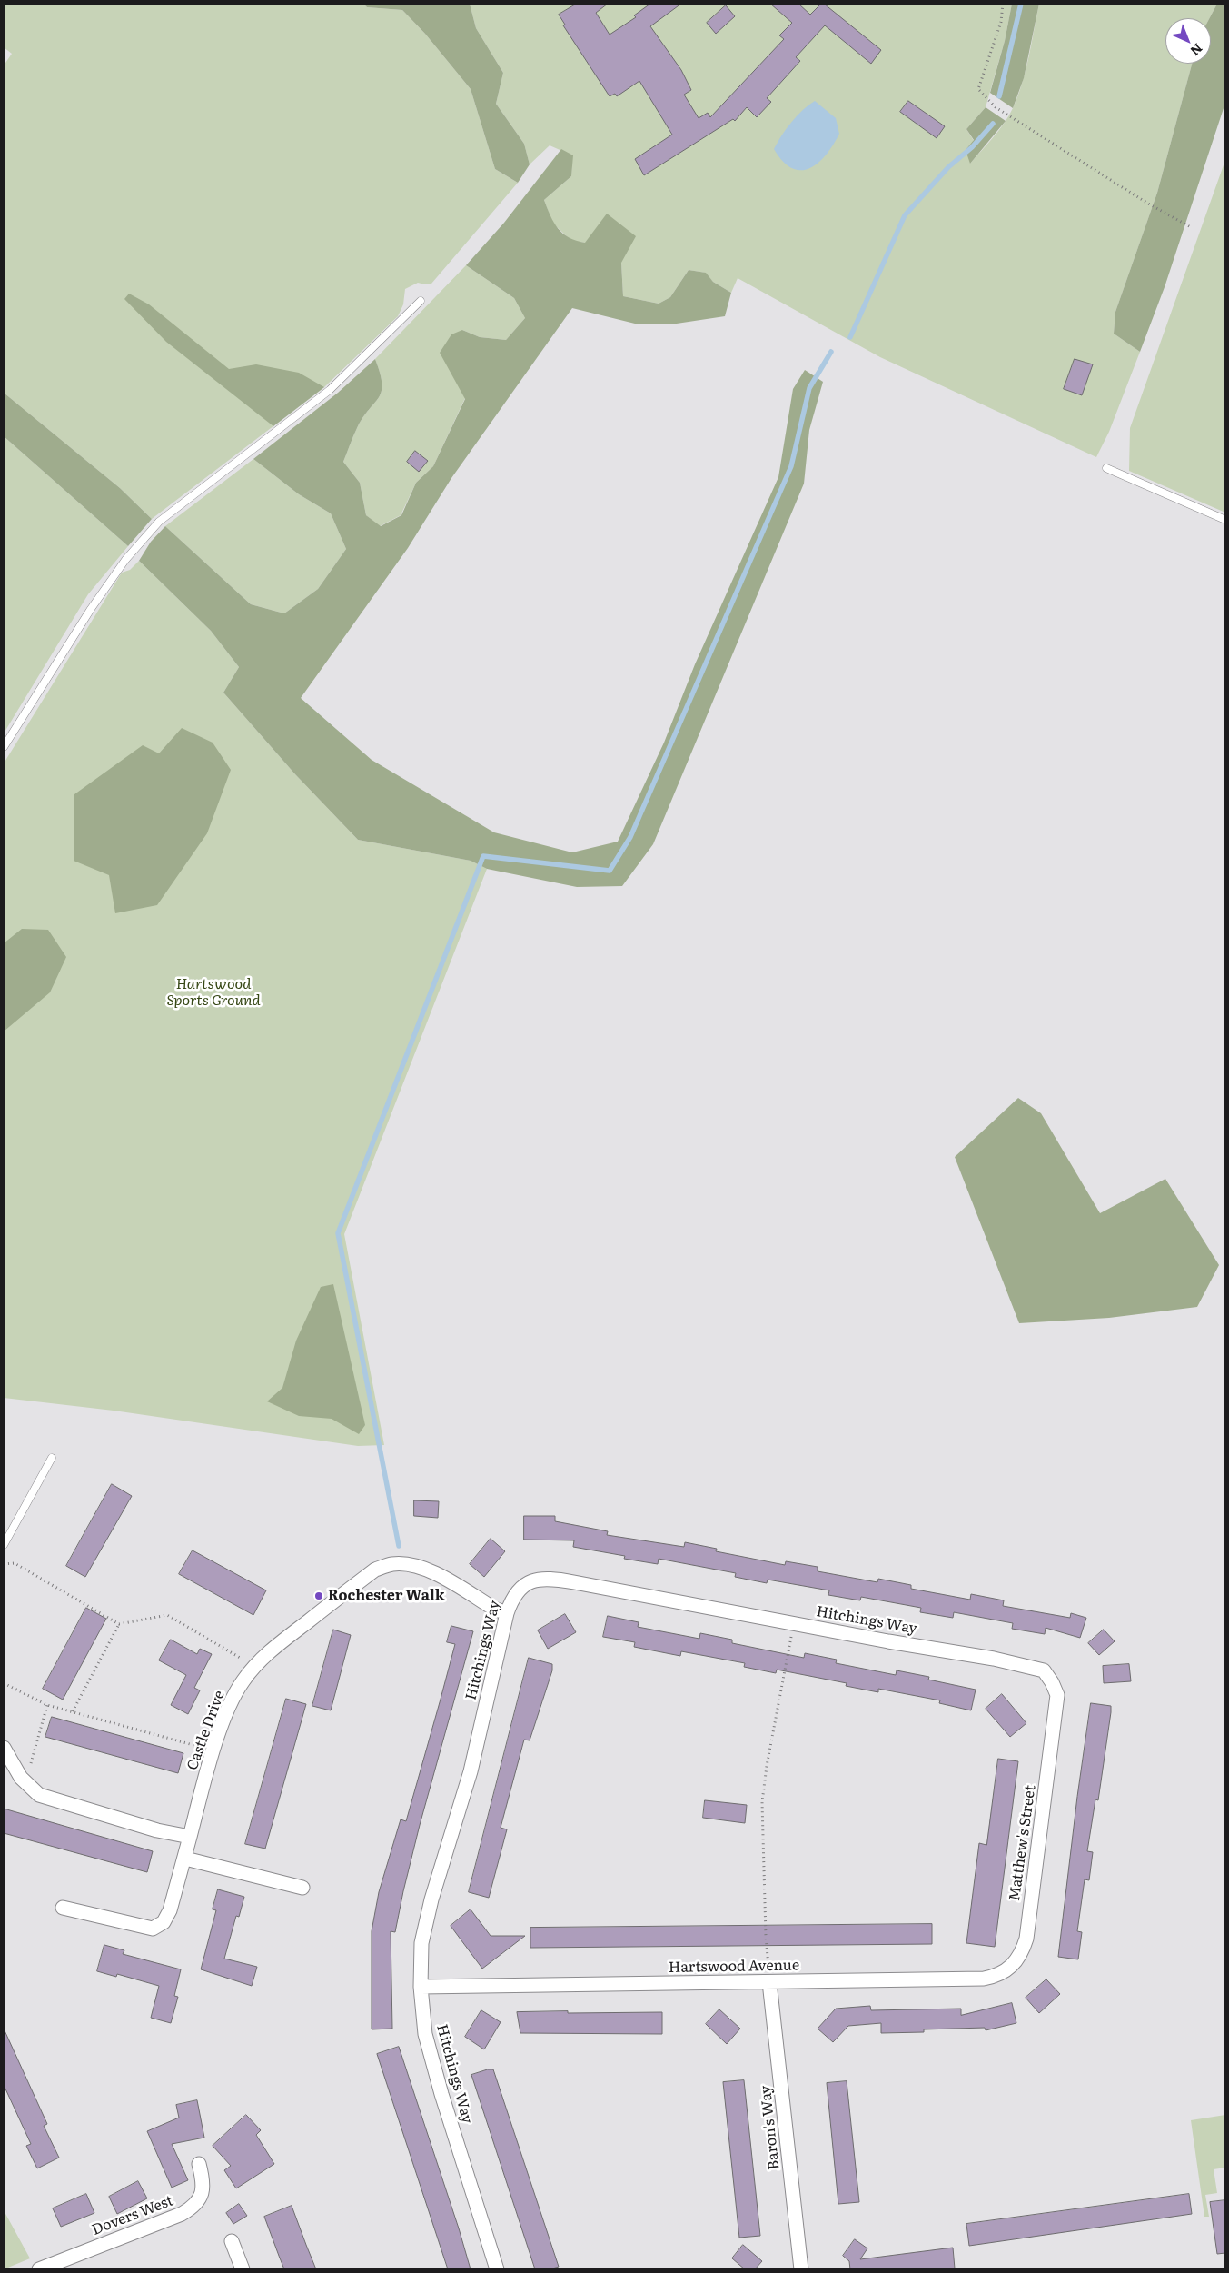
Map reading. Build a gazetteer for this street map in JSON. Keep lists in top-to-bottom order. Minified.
{"streets":{"street":["Hitchings Way","Castle Drive","Matthew's Street","Hartswood Avenue","Baron's Way","Dovers West"]},"crossings":[["Hitchings Way","Castle Drive"],["Hitchings Way","Matthew's Street"],["Hitchings Way","Hartswood Avenue"],["Matthew's Street","Hartswood Avenue"],["Hartswood Avenue","Baron's Way"]],"parks":["Hartswood Sports Ground"],"places":["Rochester Walk"],"north":"bottom right"}
